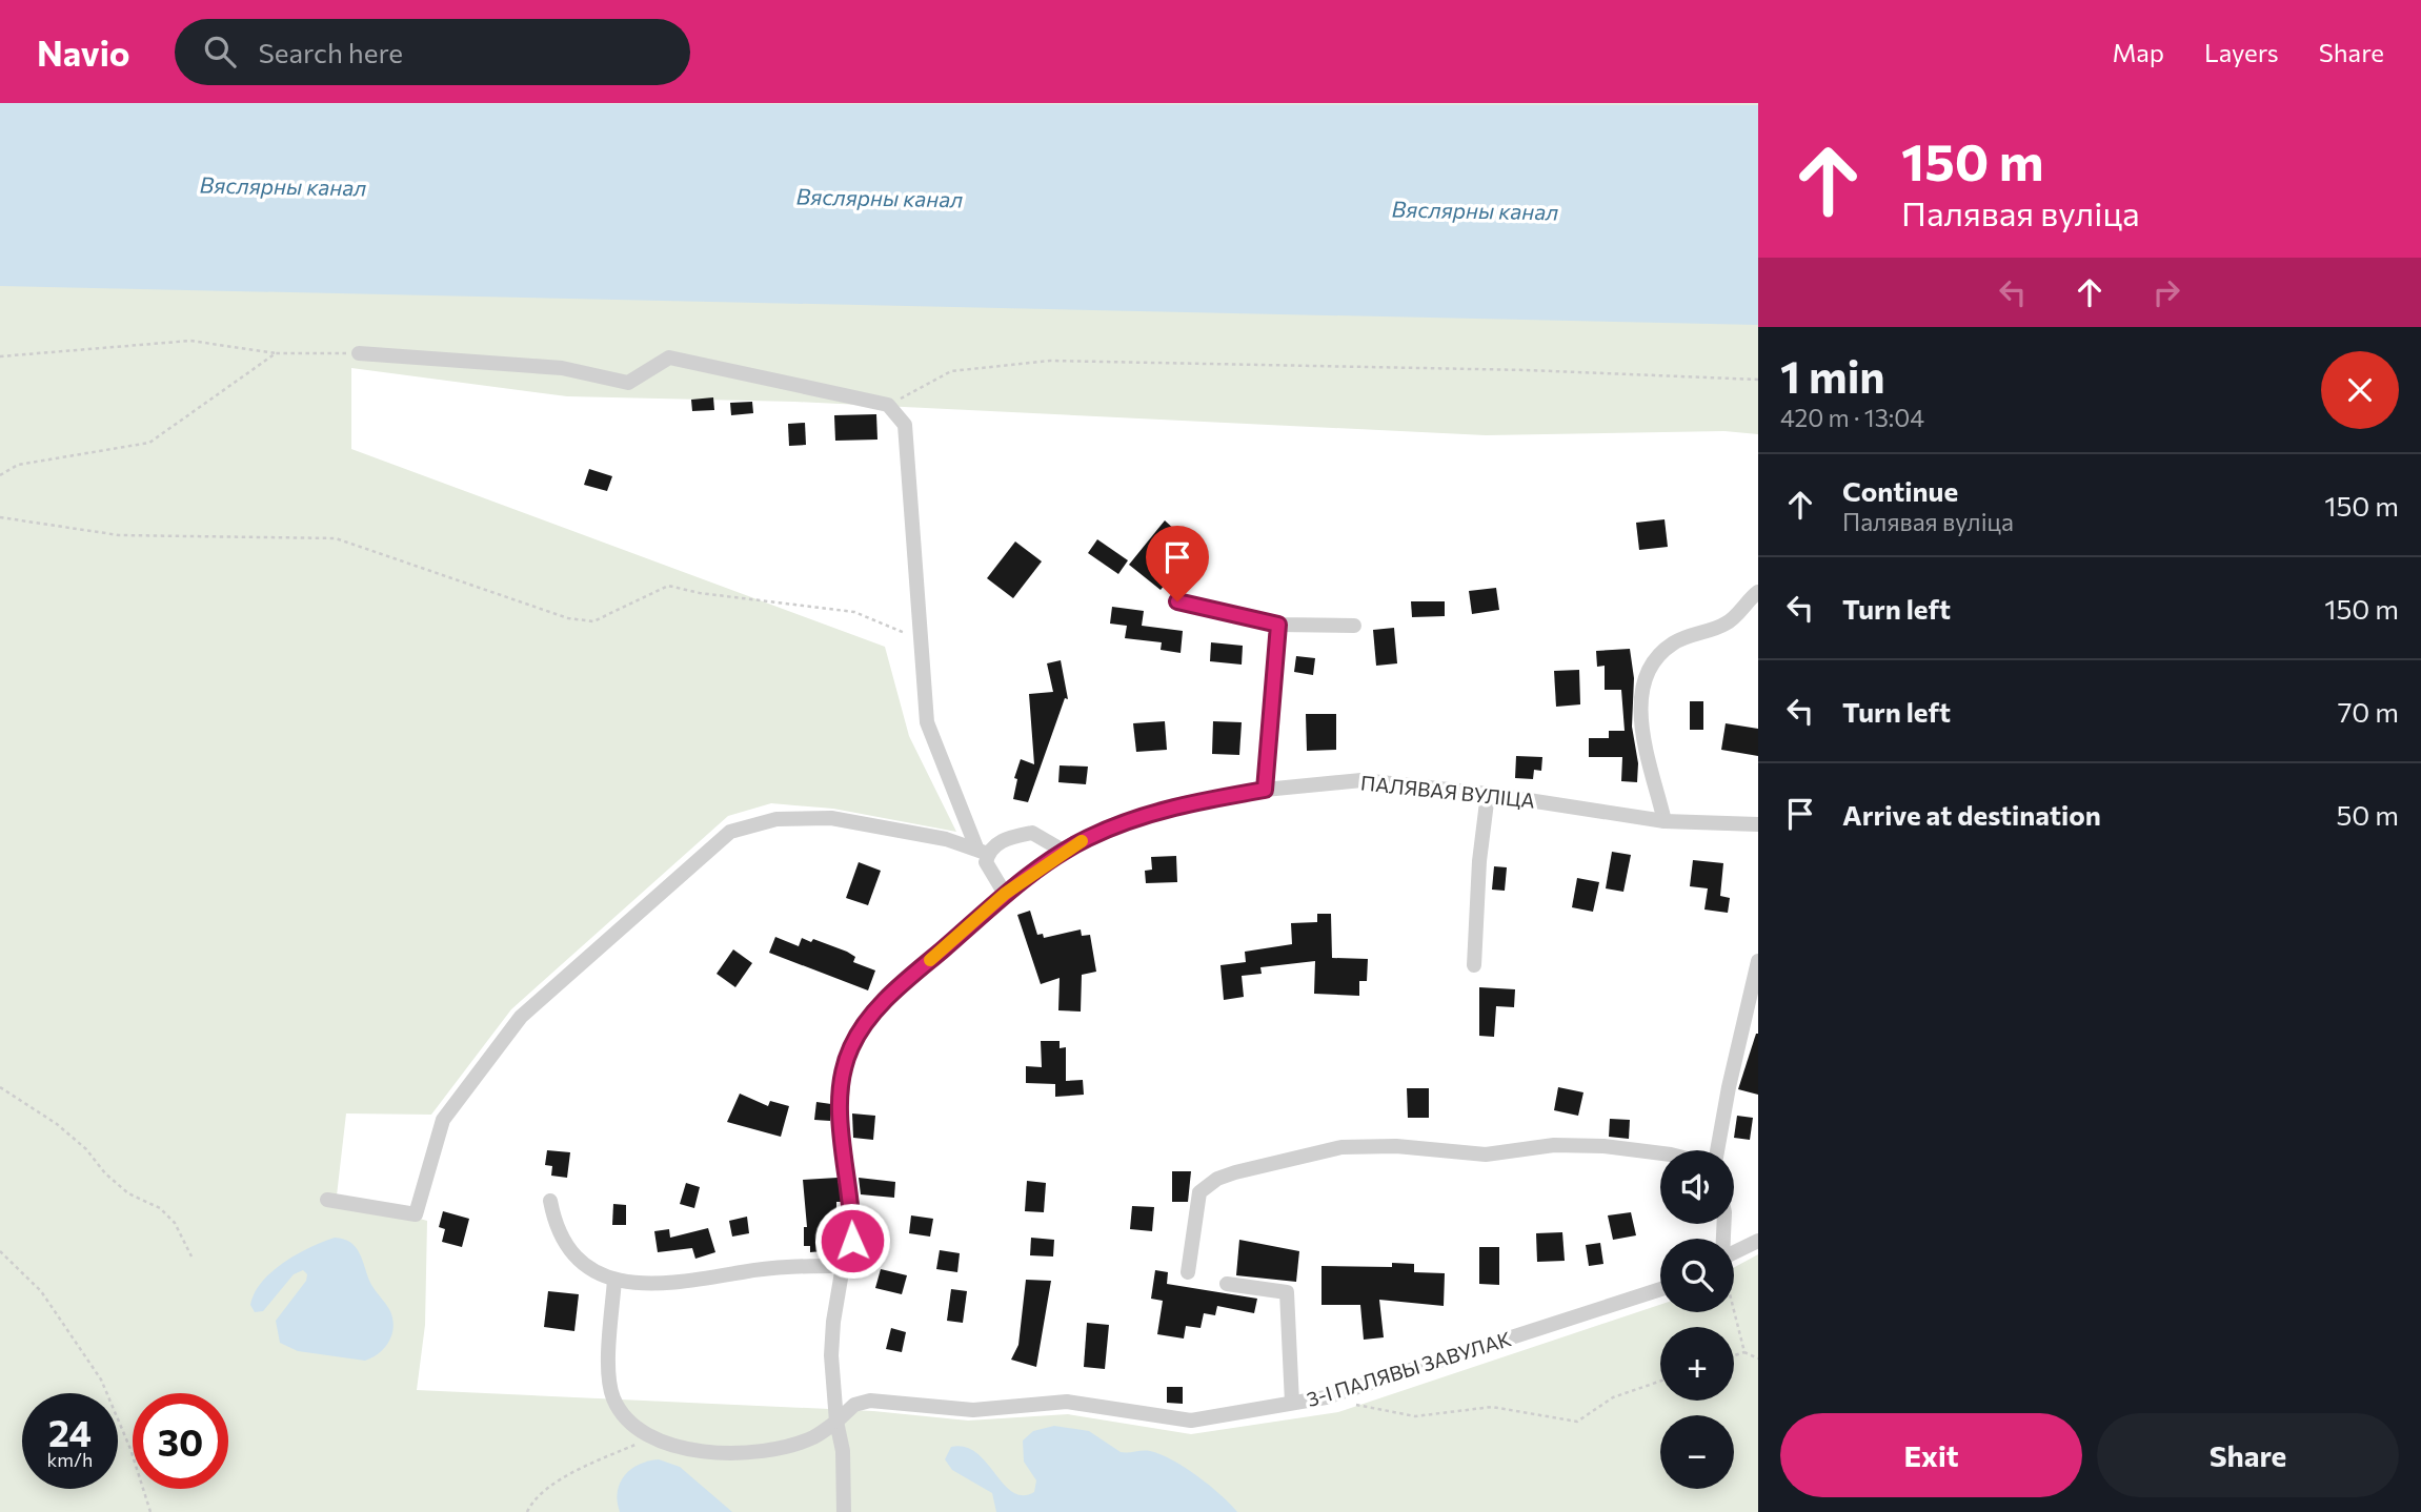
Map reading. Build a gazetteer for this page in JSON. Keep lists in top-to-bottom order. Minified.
{"streets":{"street":["ПАЛЯВАЯ ВУЛІЦА","3-І ПАЛЯВЫ ЗАВУЛАК"]},"water":["Вяслярны канал"],"page":{"header":"Navio","search":"Search here","nav":["Map","Layers","Share"],"turn":["150 m","Палявая вуліца"],"heading":["1 min","420 m · 13:04"],"list":[{"name":"Continue","note":"Палявая вуліца","value":"150 m"},{"name":"Turn left","value":"150 m"},{"name":"Turn left","value":"70 m"},{"name":"Arrive at destination","value":"50 m"}],"map_buttons":["+","−"],"speed":"24 km/h","limit":"30","buttons":["Exit","Share"]}}
